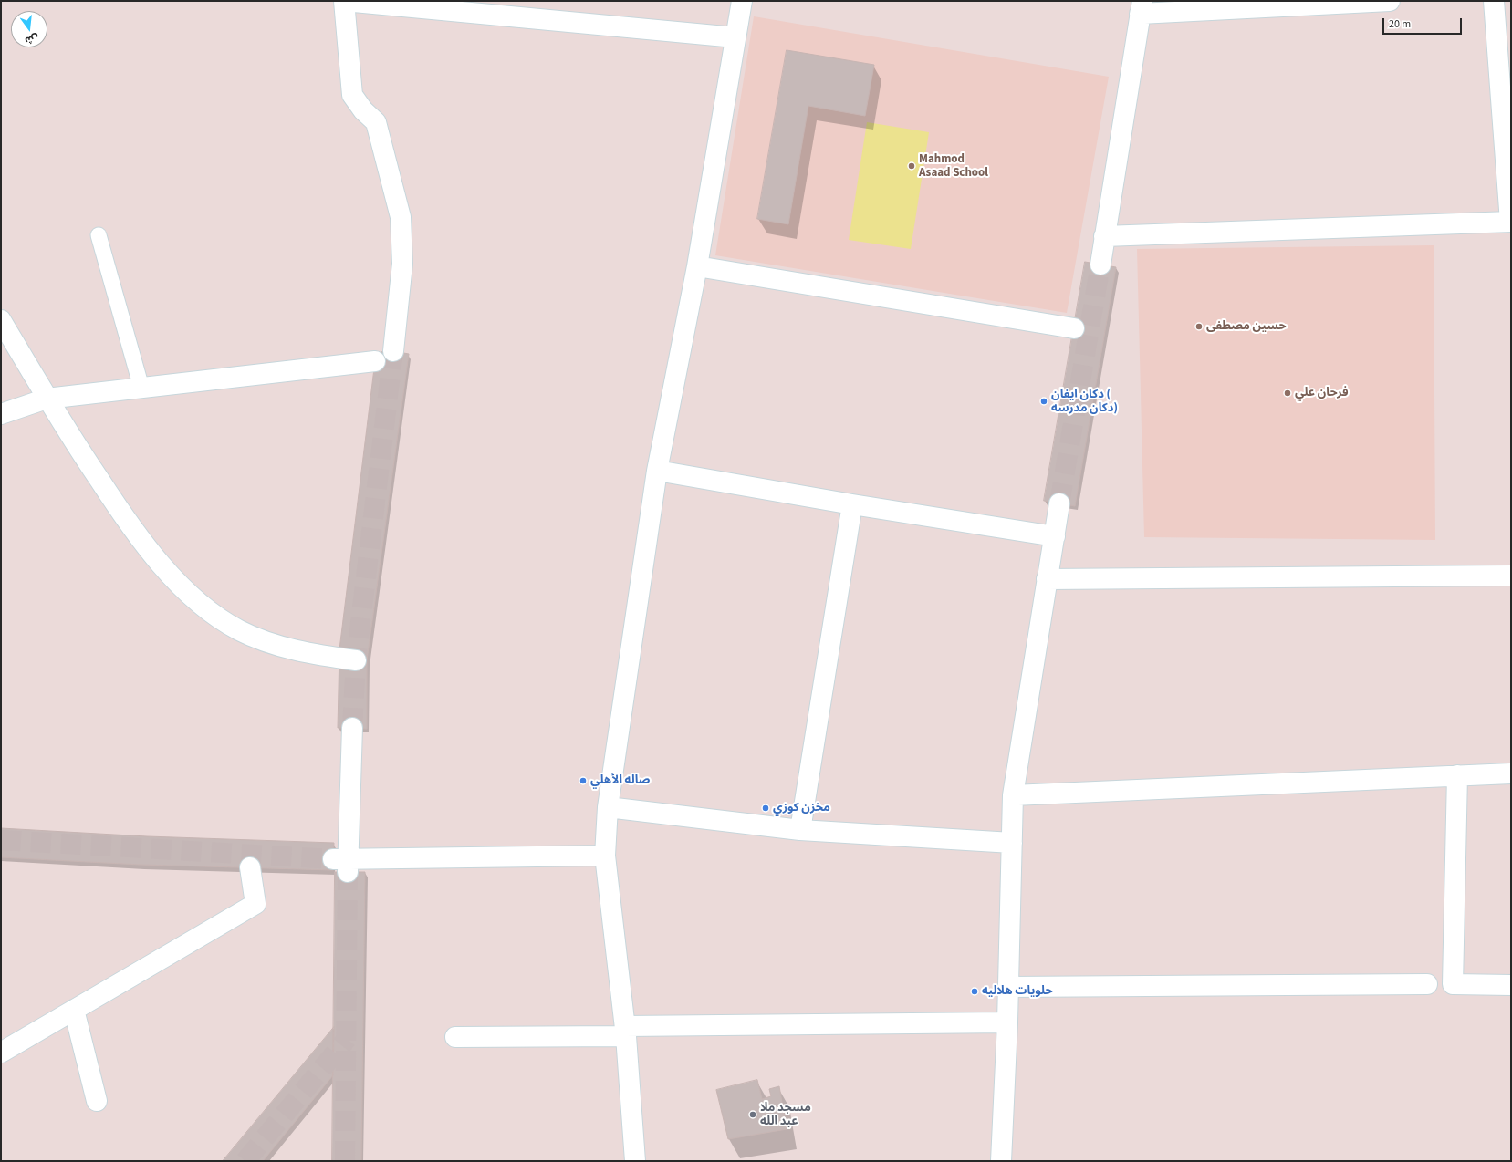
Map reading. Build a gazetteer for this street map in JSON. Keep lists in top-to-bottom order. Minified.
{"places":["Mahmod Asaad School","حسين مصطفى","فرحان علي","دكان ايفان ( دكان مدرسه)","صاله الأهلي","مخزن كوزي","حلويات هلاليه","مسجد ملا عبد الله"],"scale_bar":"20 m","north":"bottom"}
